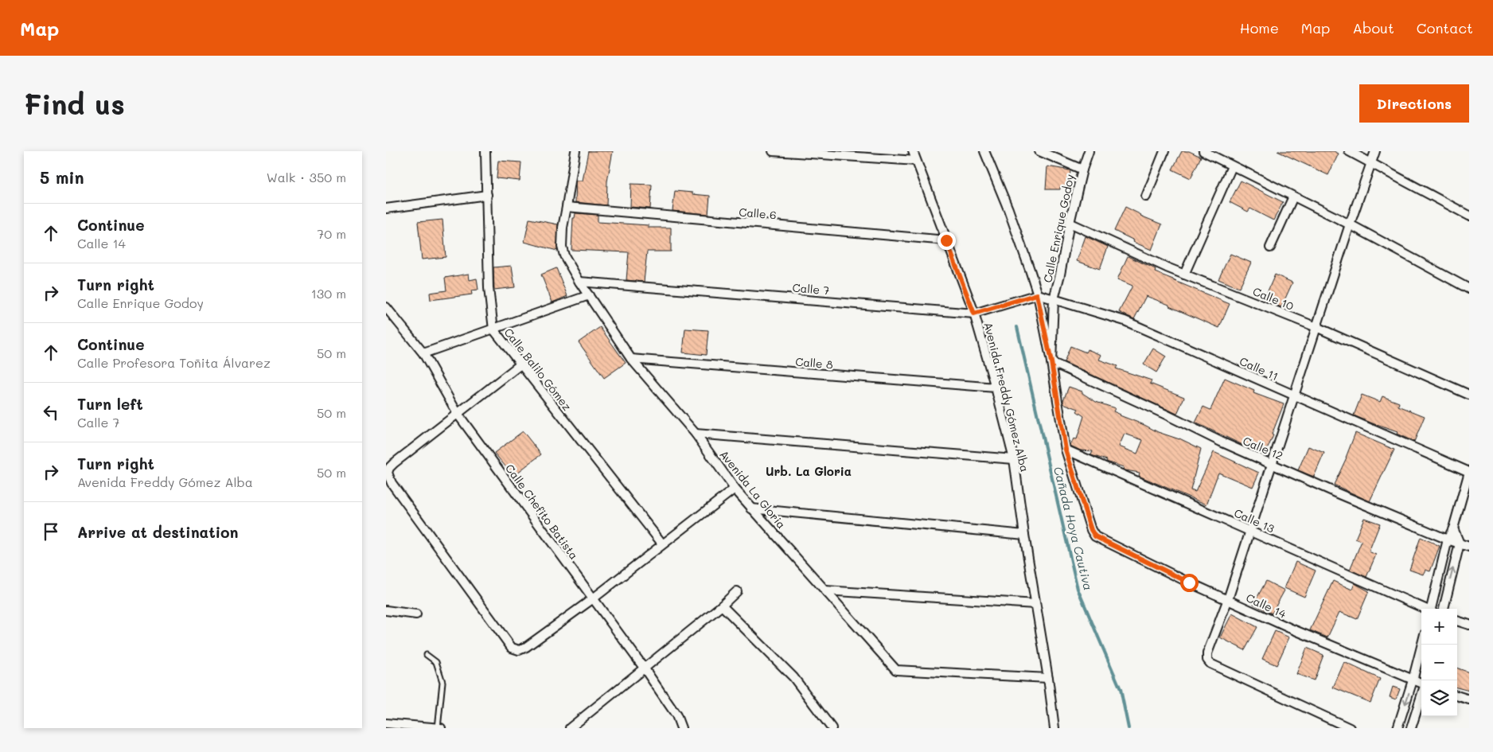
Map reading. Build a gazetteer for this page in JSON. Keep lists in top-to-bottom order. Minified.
{"streets":{"street":["Calle 6","Calle Enrique Godoy","Calle 7","Calle 10","Calle 8","Calle 11","Calle Balilo Gómez","Avenida Freddy Gómez Alba","Calle 12","Avenida La Gloria","Calle Chefito Batista","Calle 13","Calle 14"]},"crossings":[["Calle 6","Avenida Freddy Gómez Alba"],["Calle 6","Avenida La Gloria"],["Calle Enrique Godoy","Calle 10"],["Calle Enrique Godoy","Calle 11"],["Calle Enrique Godoy","Calle 12"],["Calle Enrique Godoy","Calle 13"],["Calle Enrique Godoy","Calle 14"],["Calle 7","Calle 11"],["Calle 7","Avenida Freddy Gómez Alba"],["Calle 7","Avenida La Gloria"],["Calle 8","Avenida Freddy Gómez Alba"],["Calle 8","Avenida La Gloria"],["Avenida Freddy Gómez Alba","Avenida La Gloria"]],"districts":["Urb. La Gloria"],"water":["Cañada Hoya Cautiva"],"page":{"header":"Map","nav":["Home","Map","About","Contact"],"buttons":"Directions","title":"Find us","heading":["5 min","Walk · 350 m"],"list":[["Continue","Calle 14","70 m"],["Turn right","Calle Enrique Godoy","130 m"],["Continue","Calle Profesora Toñita Álvarez","50 m"],["Turn left","Calle 7","50 m"],["Turn right","Avenida Freddy Gómez Alba","50 m"],"Arrive at destination"],"map_buttons":["+","−"]}}
